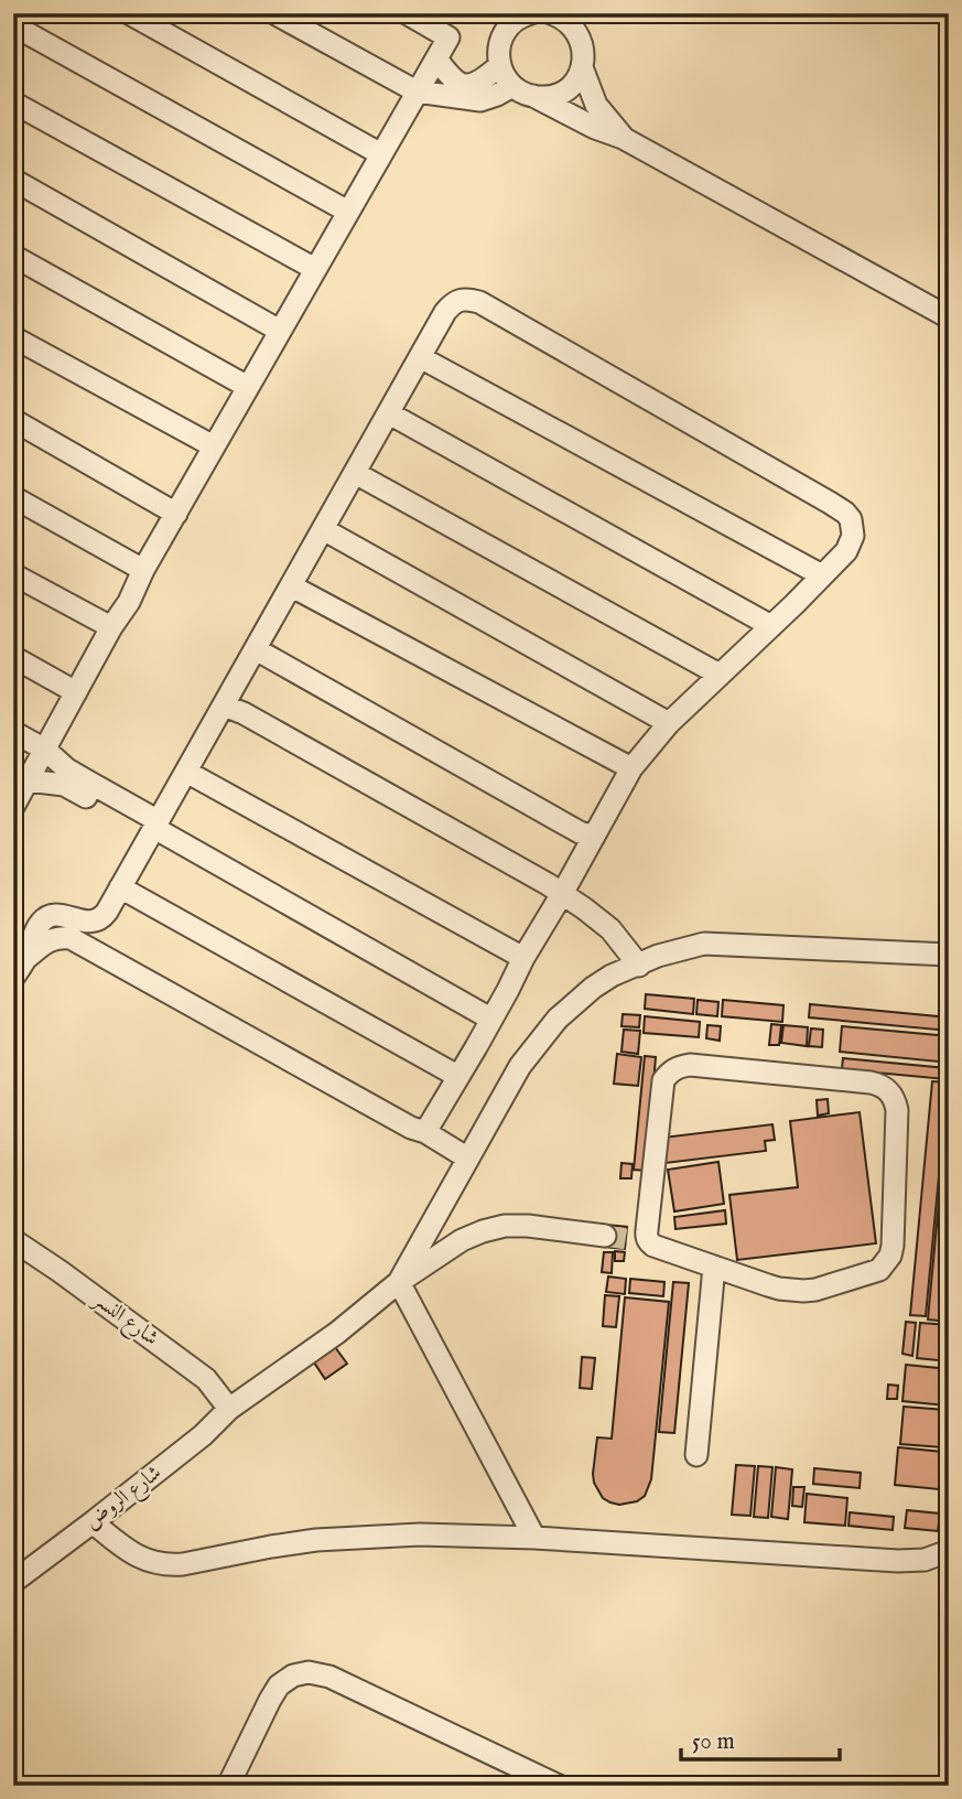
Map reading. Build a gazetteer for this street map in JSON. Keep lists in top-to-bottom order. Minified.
{"streets":{"street":["شارع النسر","شارع الروض"]},"crossings":[["شارع النسر","شارع الروض"]],"scale_bar":"50 m"}
